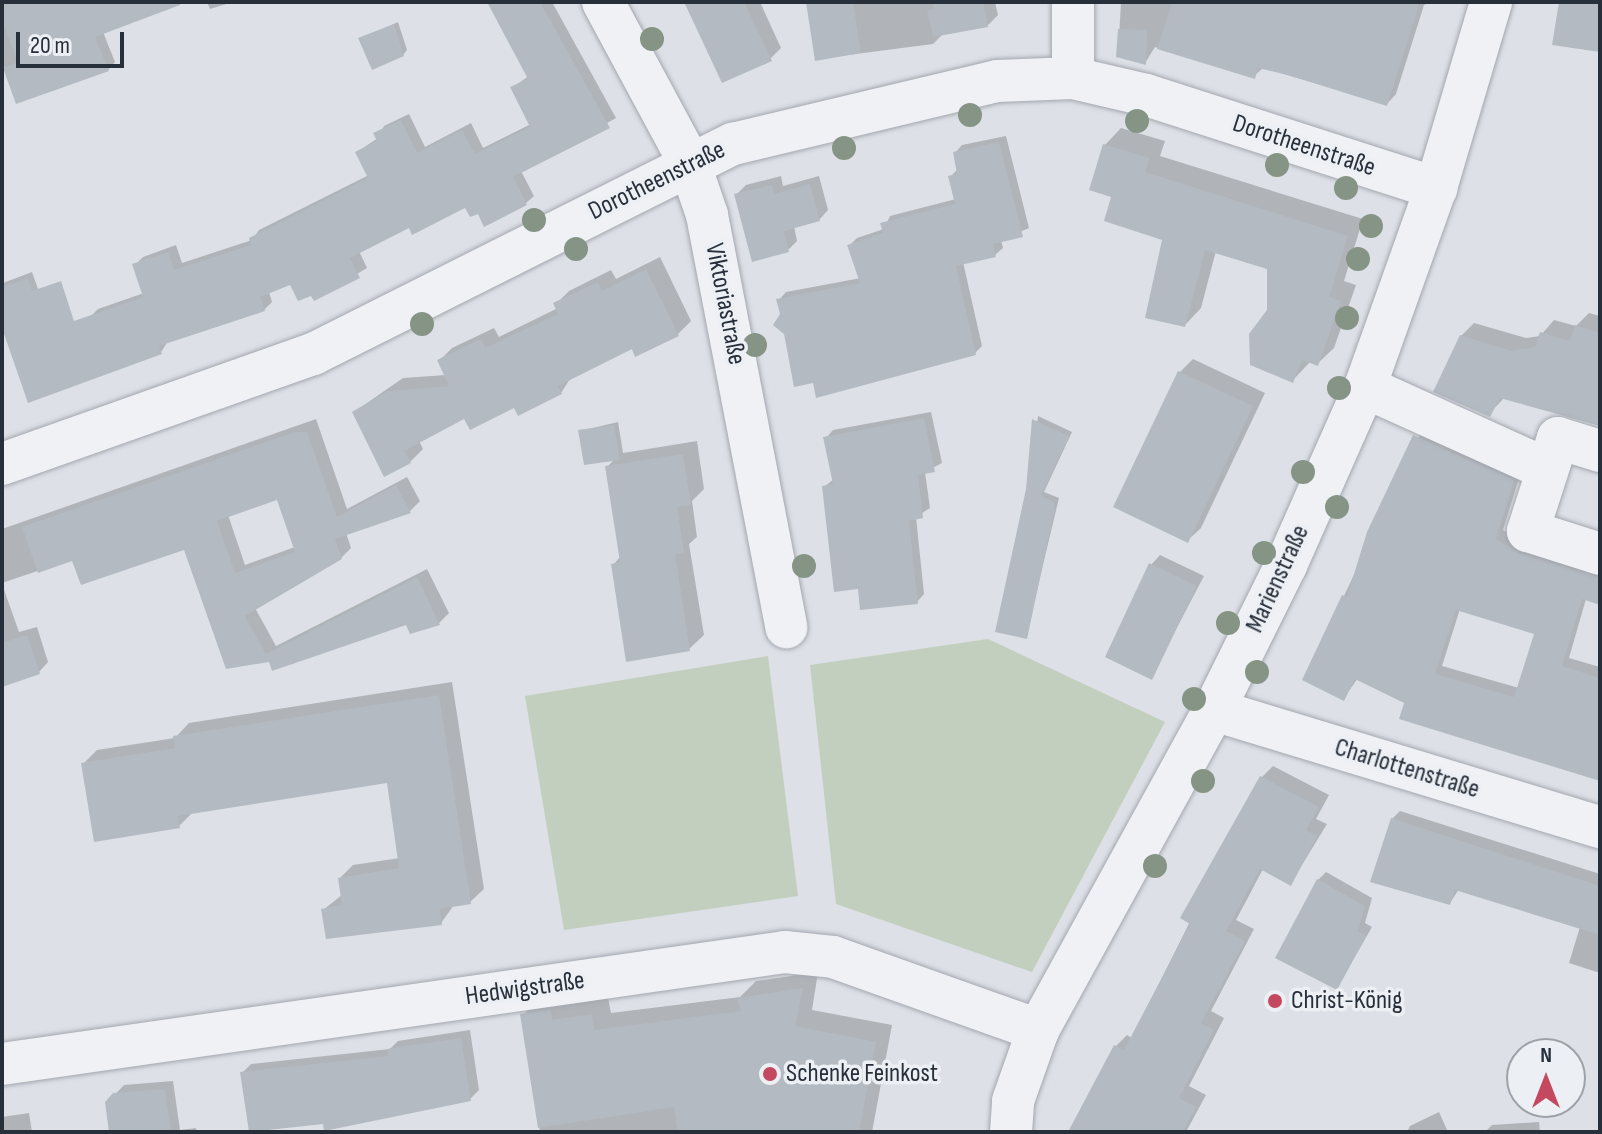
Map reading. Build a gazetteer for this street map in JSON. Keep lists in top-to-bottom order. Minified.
{"streets":{"street":["Dorotheenstraße","Viktoriastraße","Marienstraße","Charlottenstraße","Hedwigstraße"]},"crossings":[["Dorotheenstraße","Viktoriastraße"],["Dorotheenstraße","Marienstraße"],["Marienstraße","Charlottenstraße"],["Marienstraße","Hedwigstraße"]],"places":["Christ-König","Schenke Feinkost"],"scale_bar":"20 m","north":"top"}
